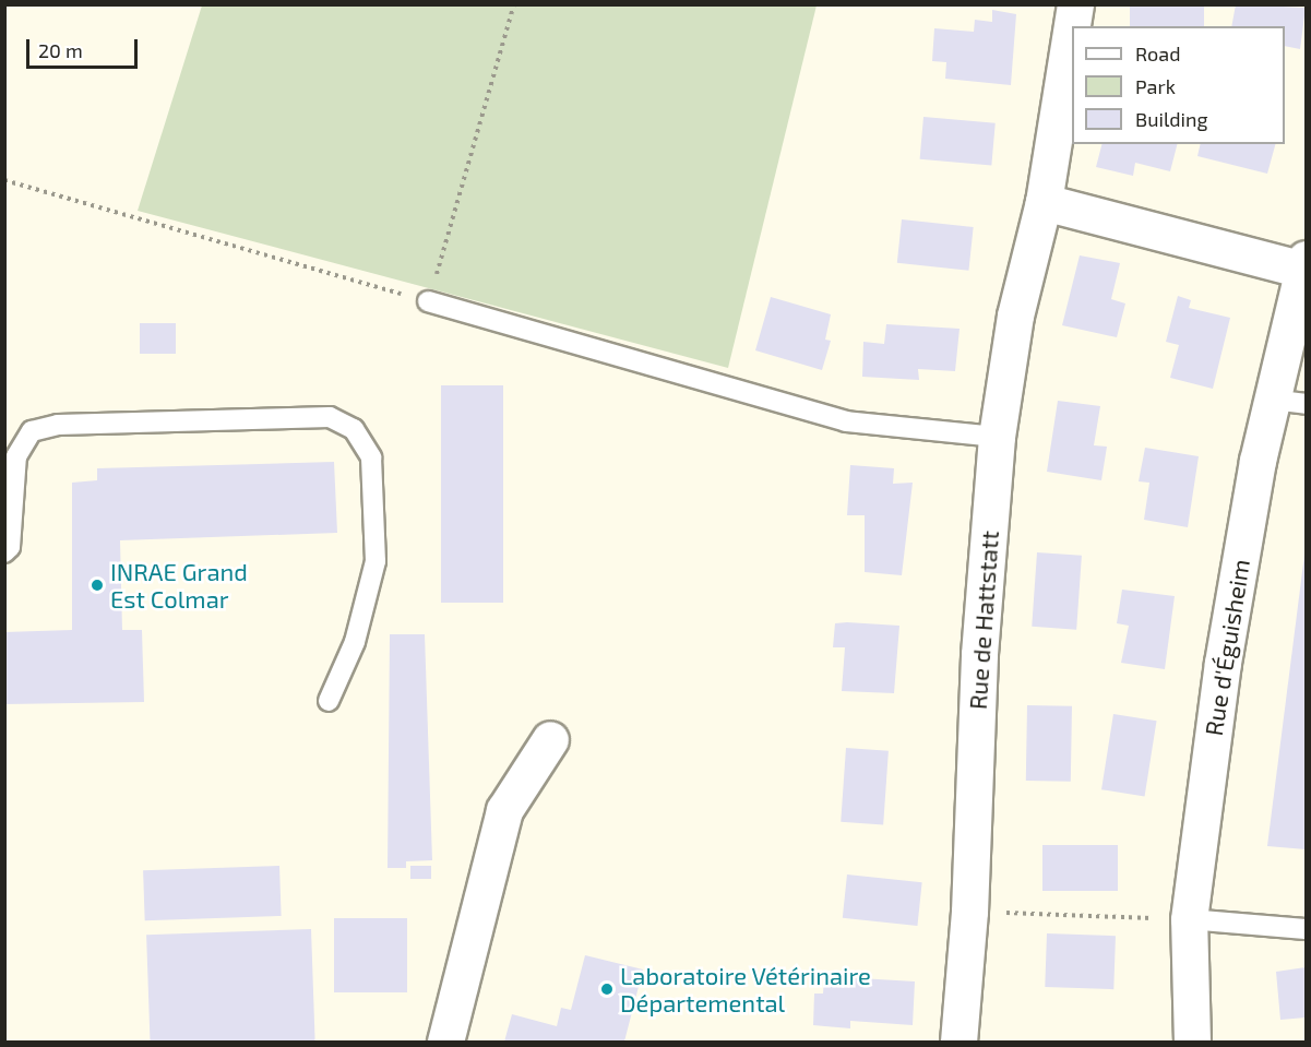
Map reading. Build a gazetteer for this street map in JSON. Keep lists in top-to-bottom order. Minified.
{"streets":{"street":["Rue de Hattstatt","Rue d'Éguisheim"]},"places":["INRAE Grand Est Colmar","Laboratoire Vétérinaire Départemental"],"legend":["Road","Park","Building"],"scale_bar":"20 m"}
